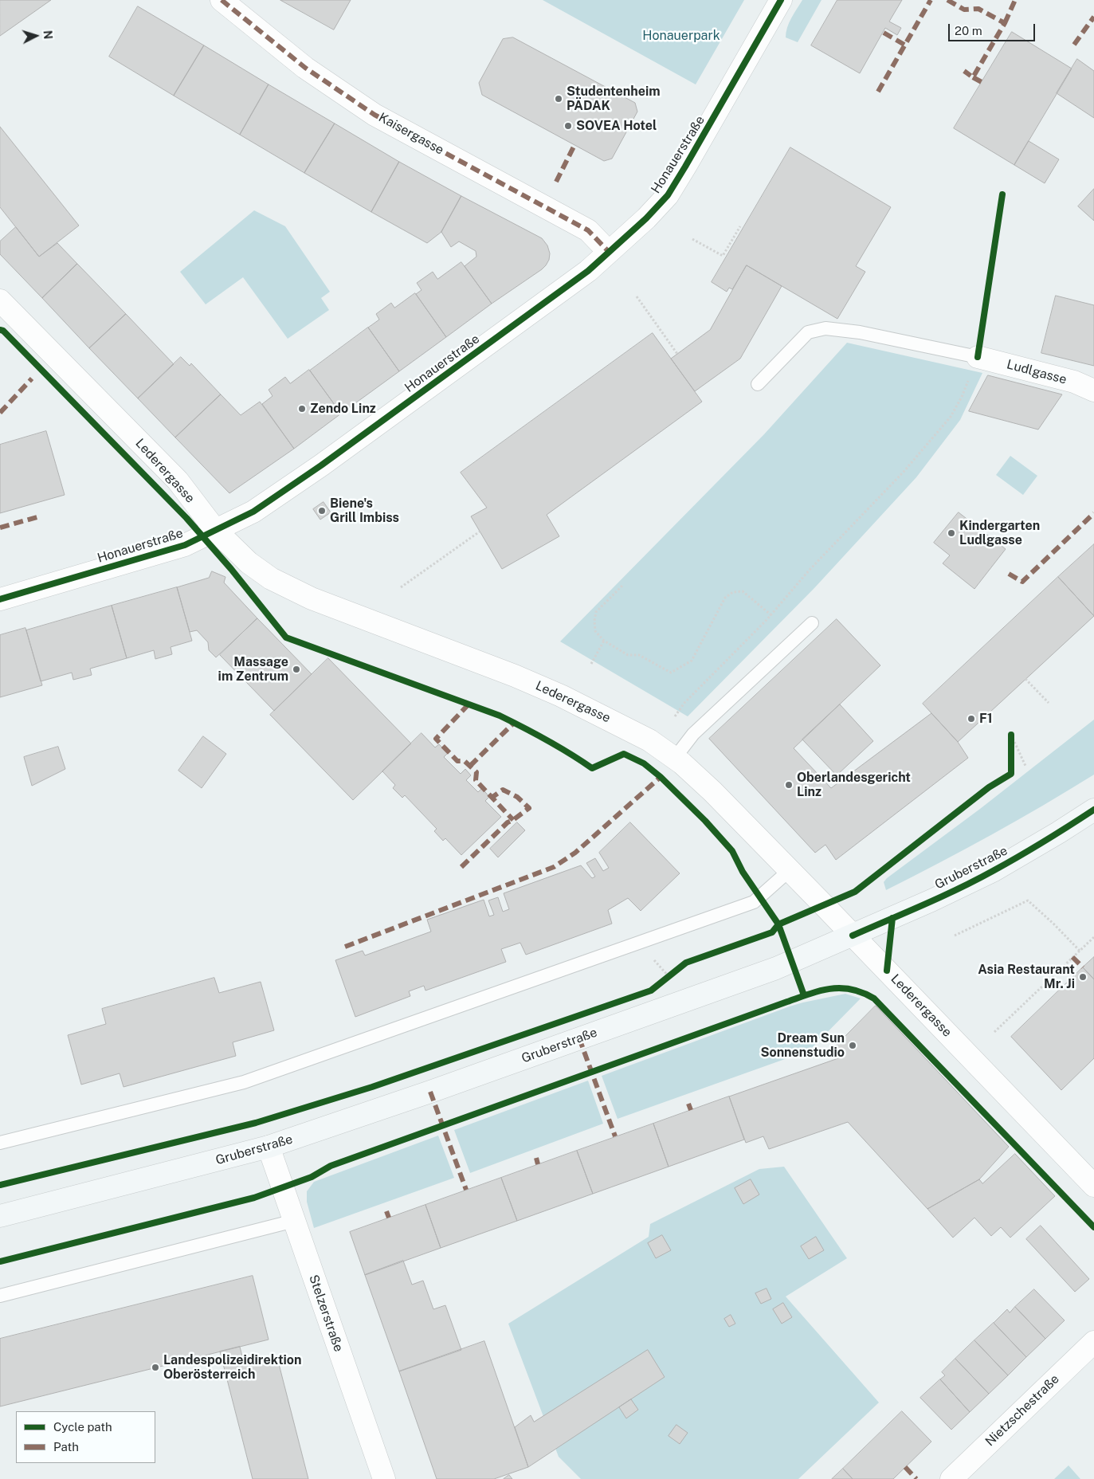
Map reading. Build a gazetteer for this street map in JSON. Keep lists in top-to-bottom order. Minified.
{"streets":{"main road":["Gruberstraße"],"street":["Kaisergasse","Honauerstraße","Ludlgasse","Lederergasse","Stelzerstraße","Nietzschestraße"]},"crossings":[["Kaisergasse","Honauerstraße"],["Honauerstraße","Lederergasse"],["Lederergasse","Gruberstraße"],["Gruberstraße","Stelzerstraße"]],"parks":["Honauerpark"],"places":["Studentenheim PÄDAK","SOVEA Hotel","Zendo Linz","Biene's Grill Imbiss","Kindergarten Ludlgasse","Massage im Zentrum","F1","Oberlandesgericht Linz","Asia Restaurant Mr. Ji","Dream Sun Sonnenstudio","Landespolizeidirektion Oberösterreich"],"legend":["Cycle path","Path"],"scale_bar":"20 m","north":"right"}
